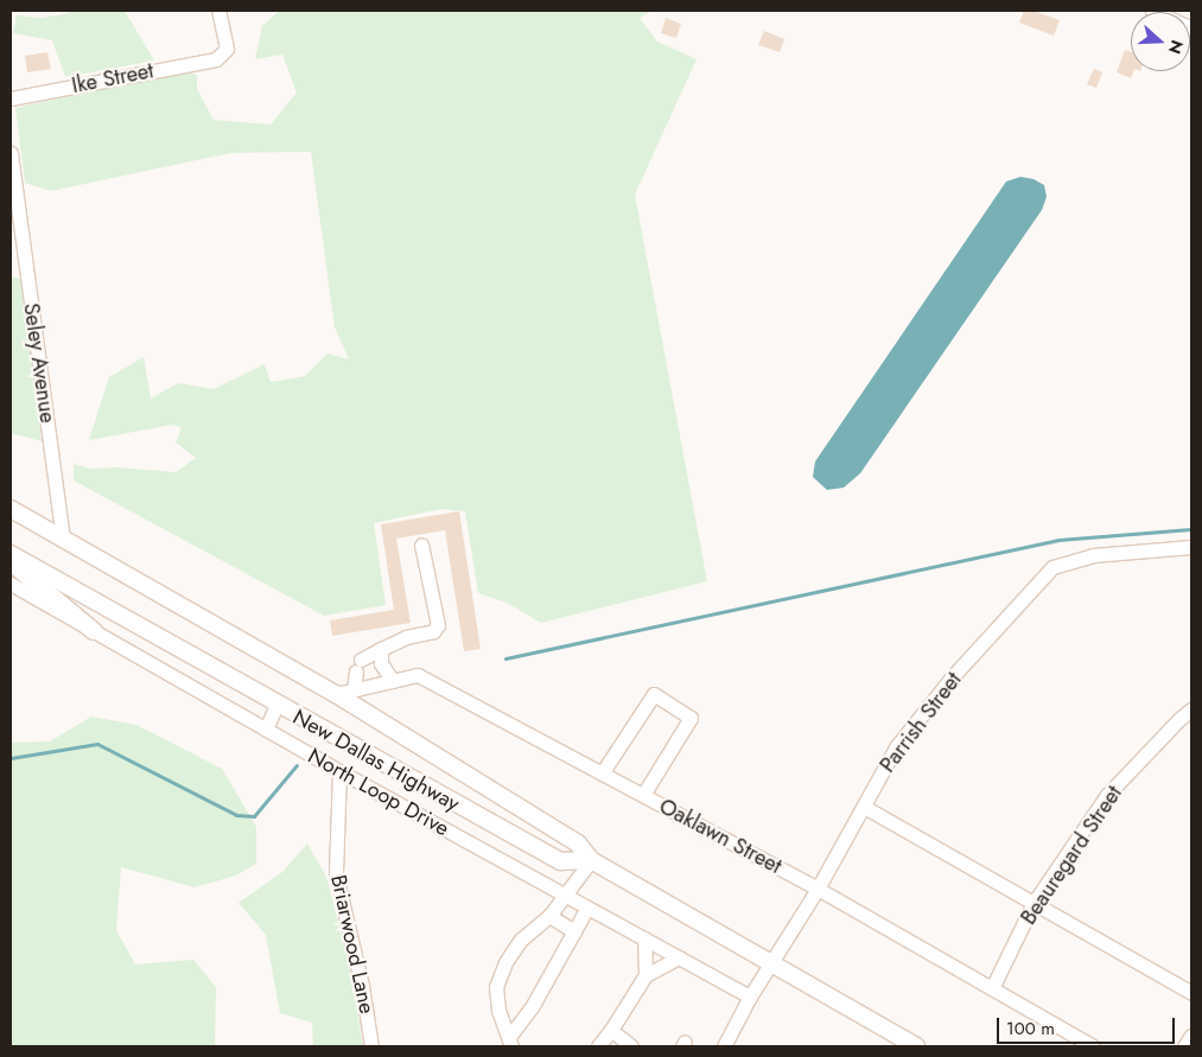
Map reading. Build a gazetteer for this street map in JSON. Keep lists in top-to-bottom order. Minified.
{"streets":{"main road":["New Dallas Highway"],"street":["Ike Street","Seley Avenue","Parrish Street","North Loop Drive","Oaklawn Street","Beauregard Street","Briarwood Lane"]},"crossings":[["Parrish Street","New Dallas Highway"],["Parrish Street","North Loop Drive"],["Parrish Street","Oaklawn Street"],["New Dallas Highway","Oaklawn Street"],["North Loop Drive","Briarwood Lane"],["Oaklawn Street","Beauregard Street"]],"scale_bar":"100 m","north":"right"}
